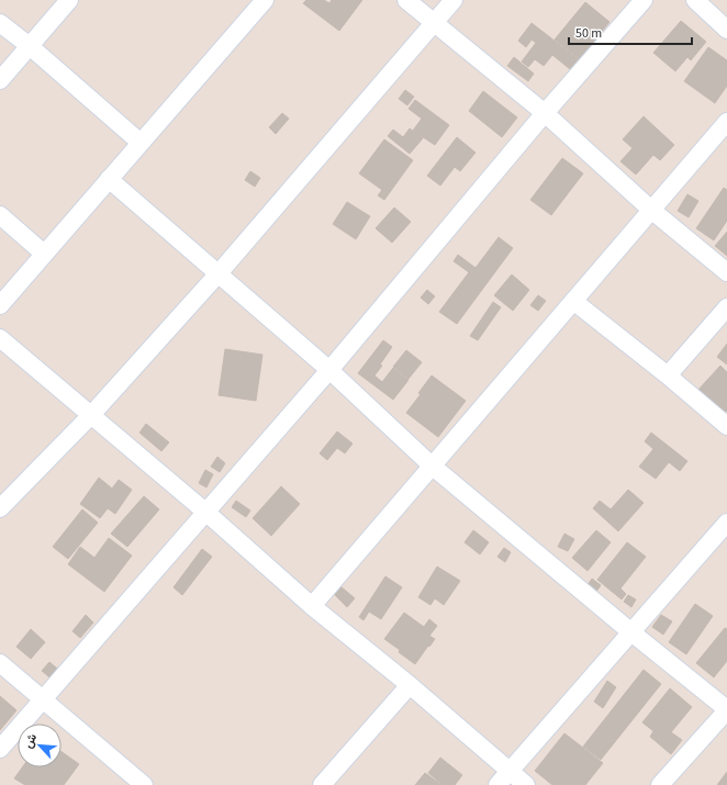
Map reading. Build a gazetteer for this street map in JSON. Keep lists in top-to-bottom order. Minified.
{"scale_bar":"50 m","north":"top left"}
